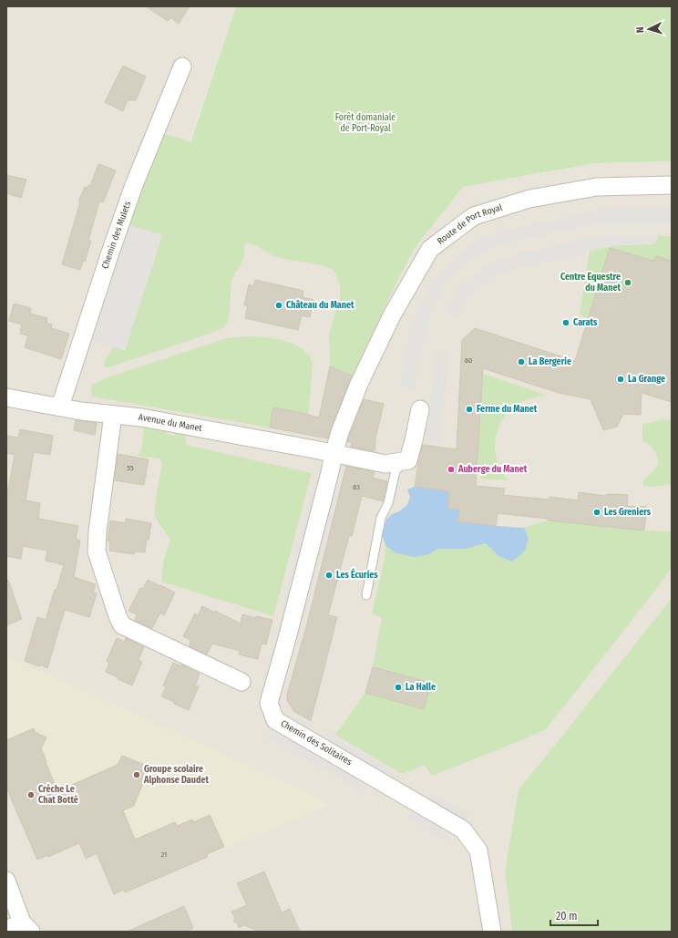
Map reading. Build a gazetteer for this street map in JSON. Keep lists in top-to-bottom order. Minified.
{"streets":{"street":["Route de Port Royal","Chemin des Mulets","Avenue du Manet","Chemin des Solitaires"]},"crossings":[["Route de Port Royal","Avenue du Manet"],["Route de Port Royal","Chemin des Solitaires"],["Chemin des Mulets","Avenue du Manet"],["Avenue du Manet","Chemin des Solitaires"]],"parks":["Forêt domaniale de Port-Royal"],"places":["Centre Equestre du Manet","Château du Manet","Carats","La Bergerie","La Grange","Ferme du Manet","Auberge du Manet","Les Greniers","Les Écuries","La Halle","Groupe scolaire Alphonse Daudet","Crèche Le Chat Botté"],"house_numbers":["60","55","63","21"],"scale_bar":"20 m","north":"left"}
